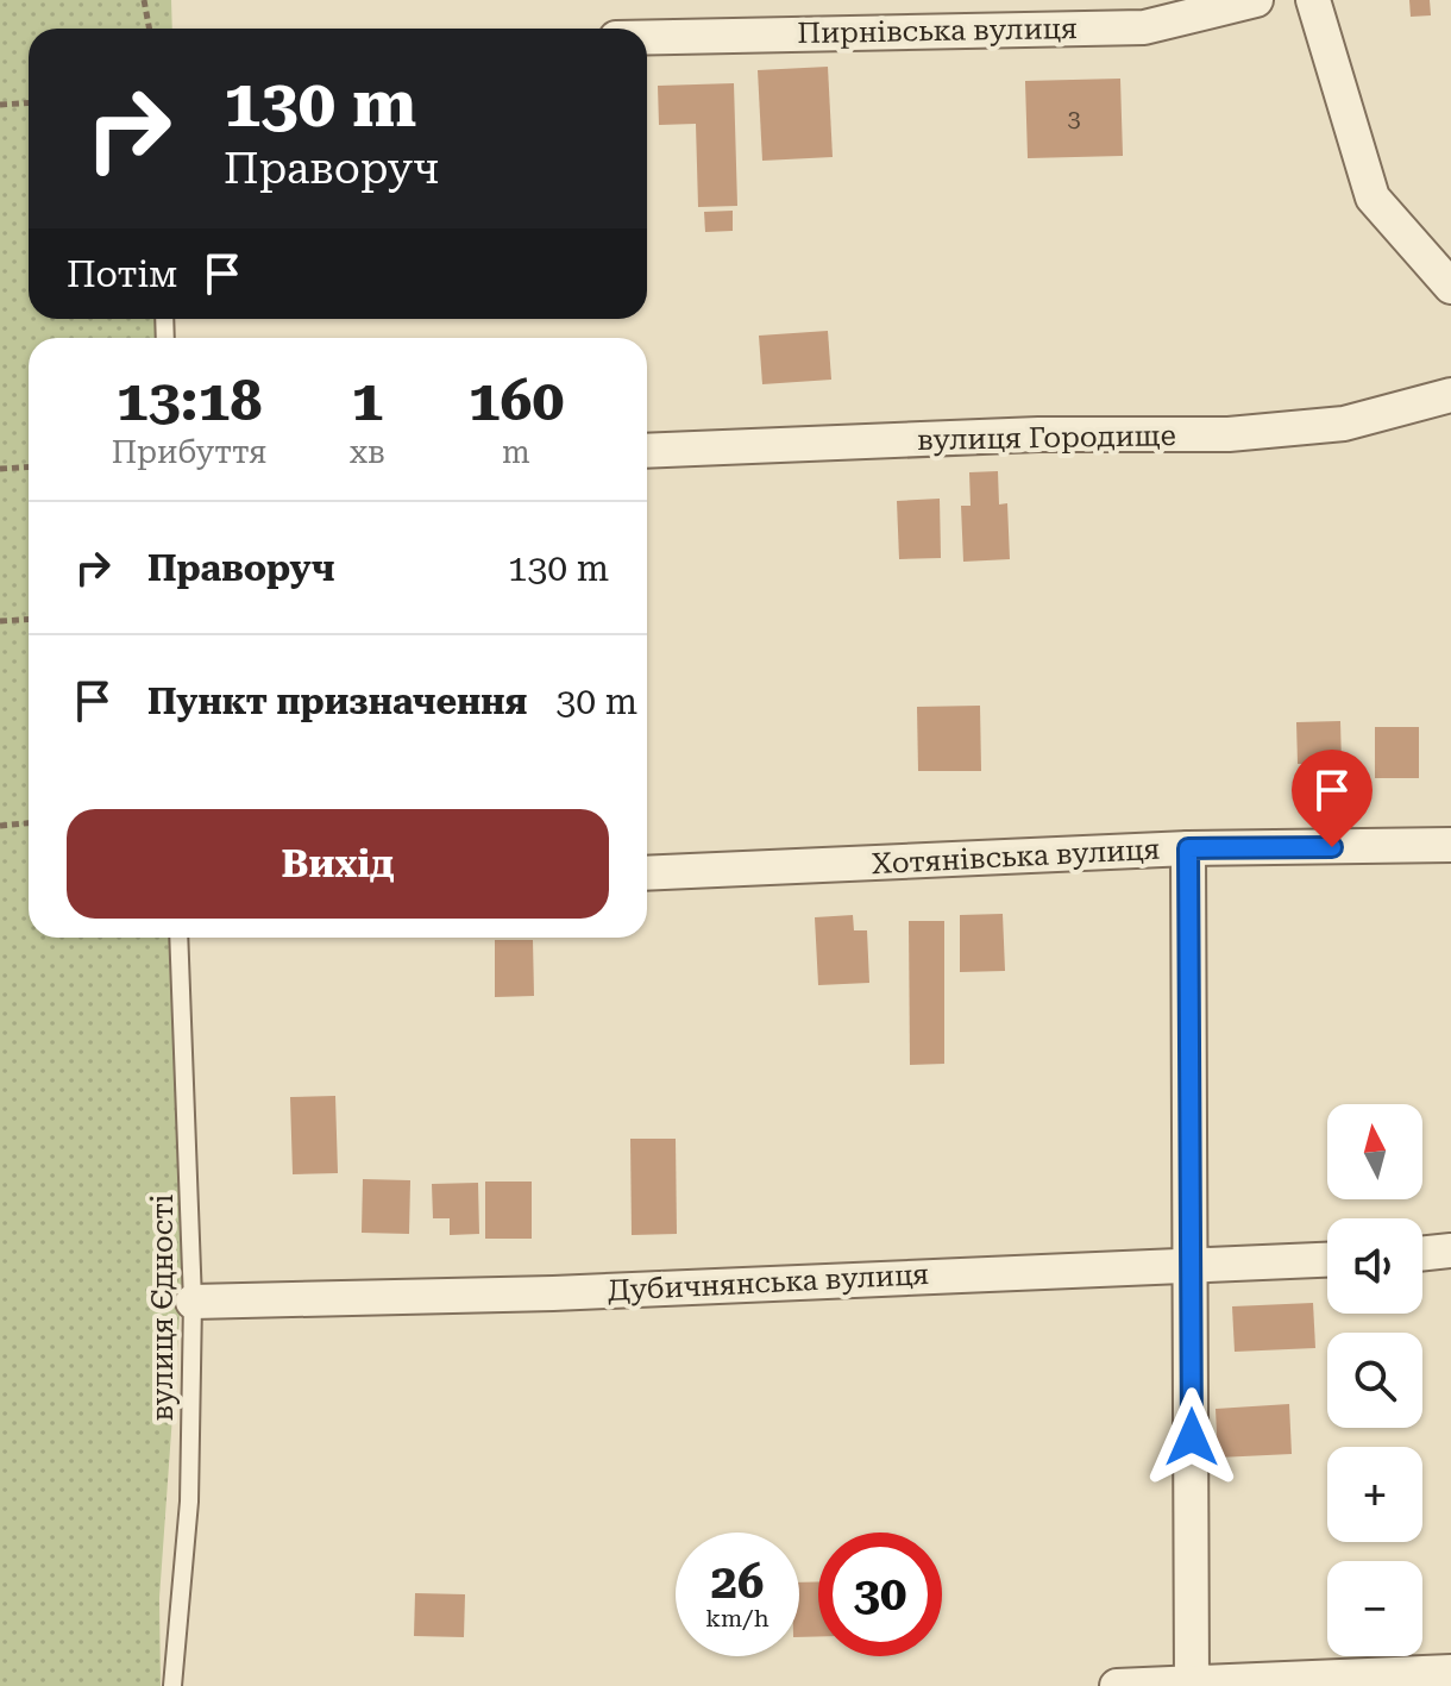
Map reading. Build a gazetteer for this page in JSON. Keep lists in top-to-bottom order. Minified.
{"streets":{"street":["Пирнівська вулиця","вулиця Городище","Хотянівська вулиця","Дубичнянська вулиця"],"lane":["вулиця Єдності"]},"crossings":[["Дубичнянська вулиця","вулиця Єдності"]],"house_numbers":["3"],"north":"top","page":{"turn":["130 m","Праворуч"],"then":"Потім","eta":["13:18","Прибуття","1","хв","160","m"],"list":[{"name":"Праворуч","value":"130 m"},{"name":"Пункт призначення","value":"30 m"}],"buttons":"Вихід","map_buttons":["+","−"],"speed":"26 km/h","limit":"30"}}
